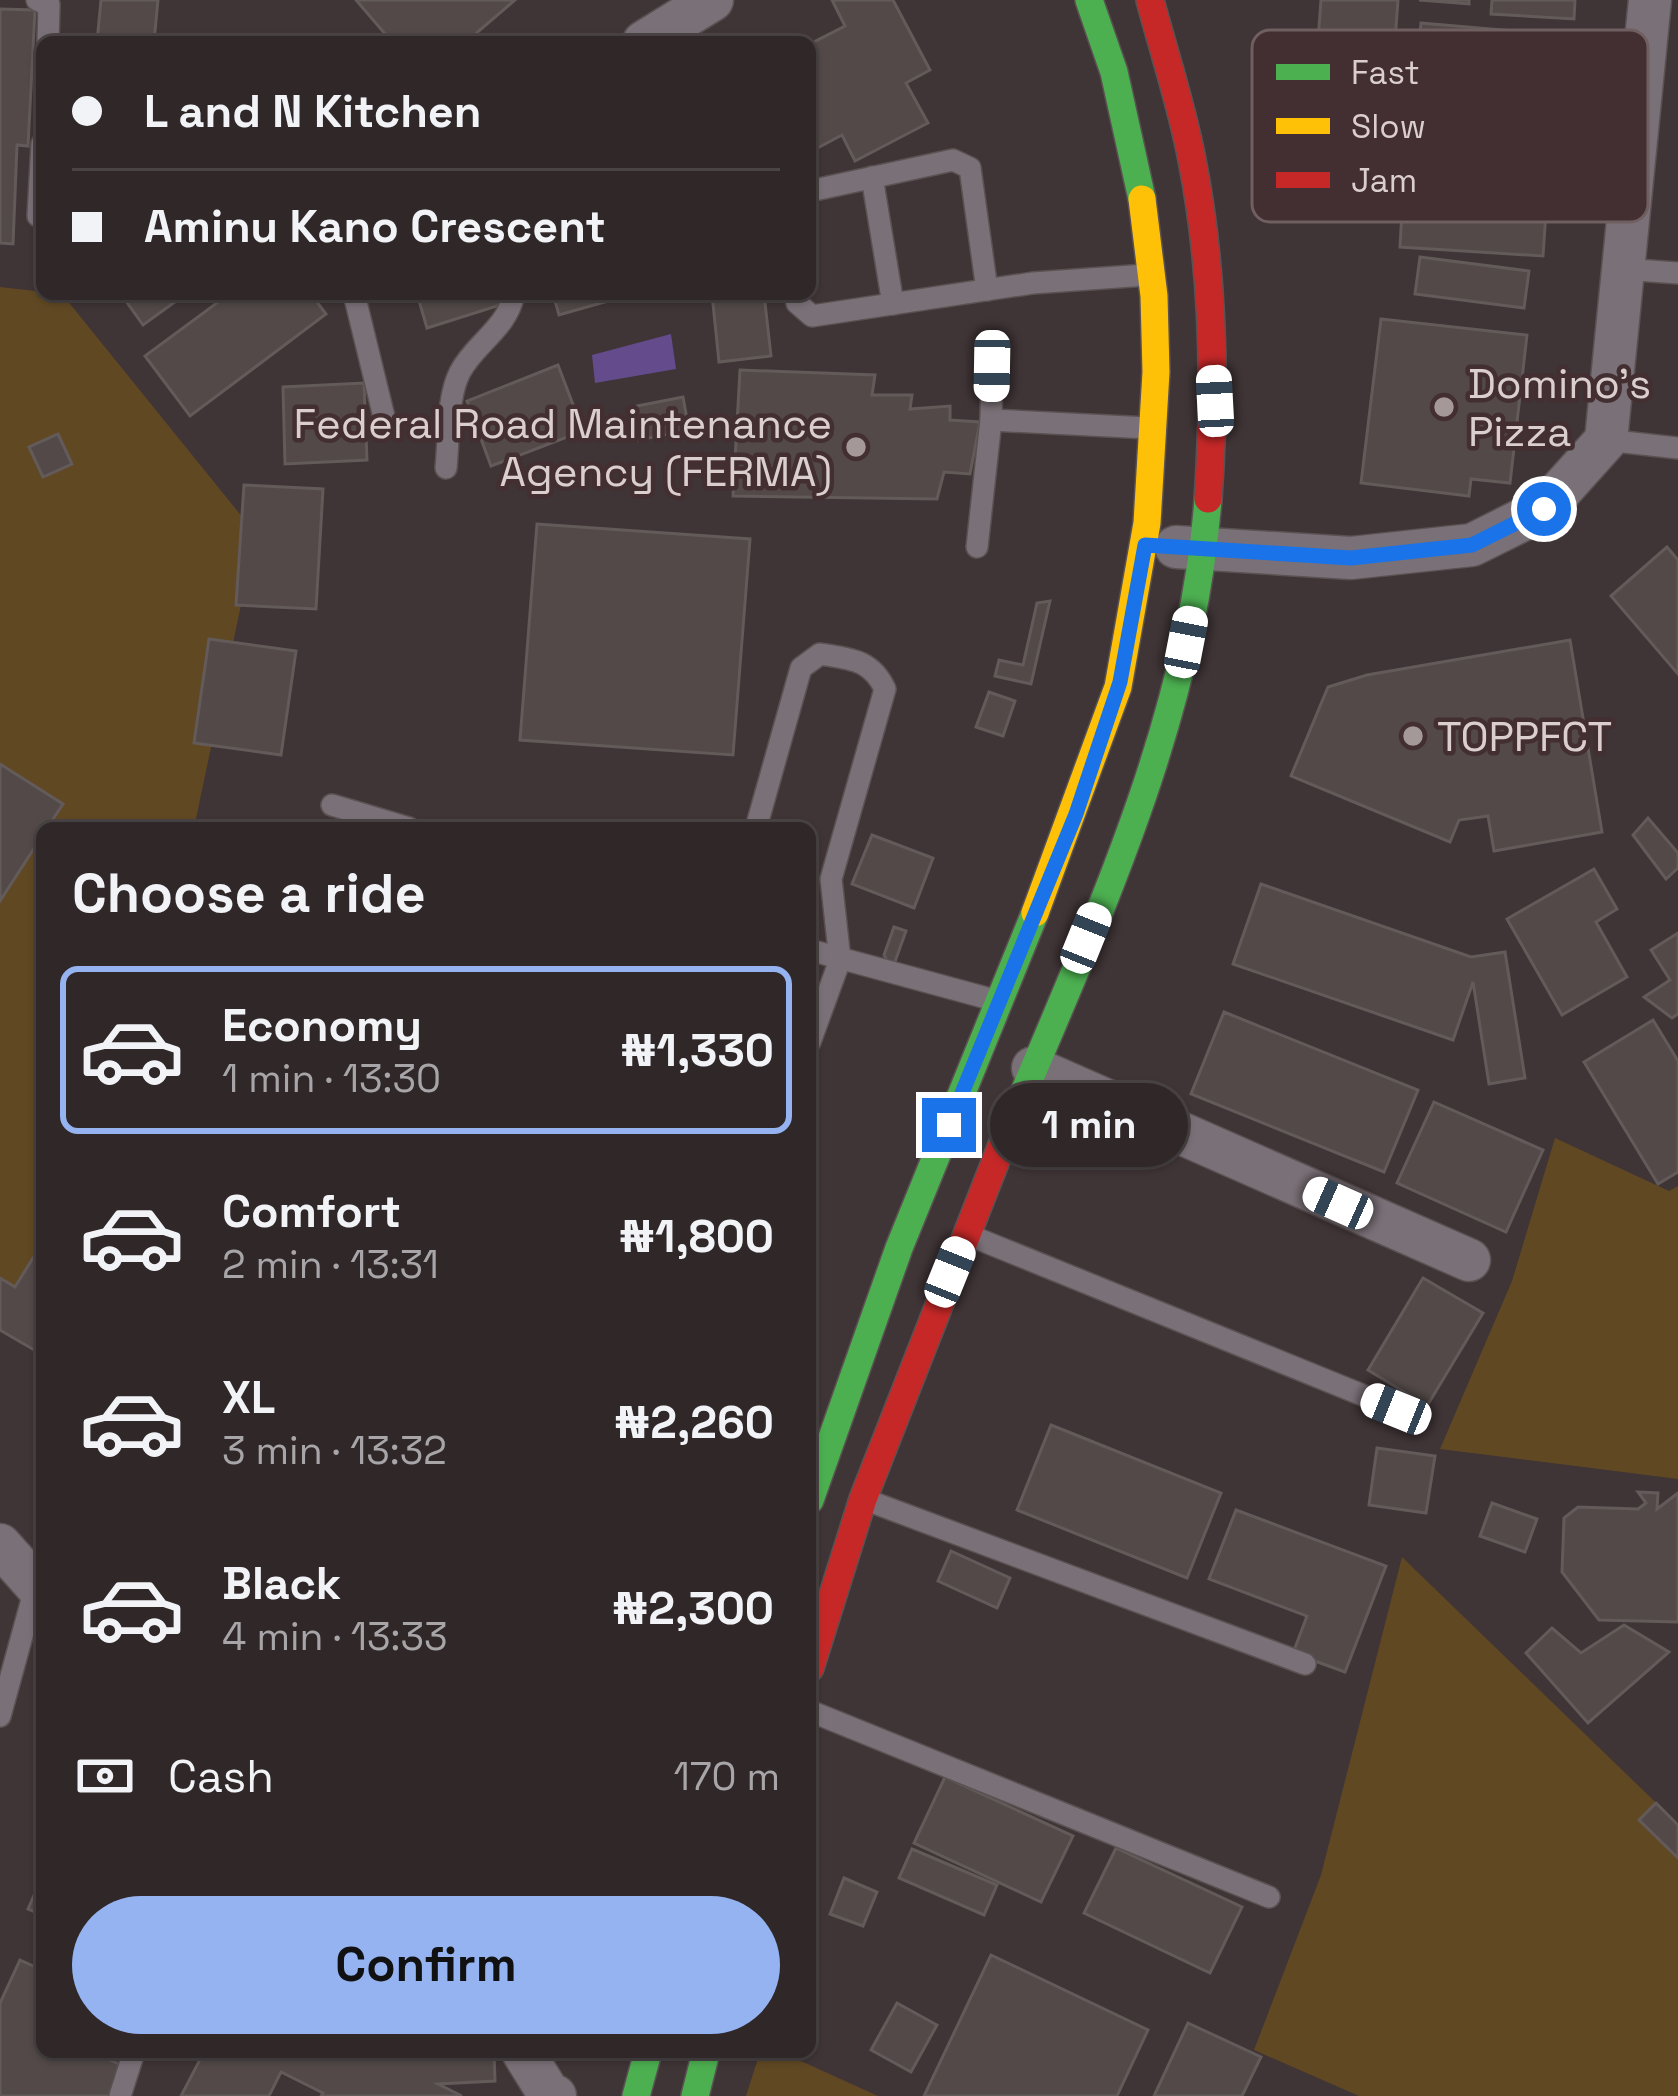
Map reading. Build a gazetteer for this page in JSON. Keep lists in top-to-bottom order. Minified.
{"places":["Domino's Pizza","Federal Road Maintenance Agency (FERMA)","TOPPFCT"],"legend":["Fast","Slow","Jam"],"page":{"banner":["L and N Kitchen","Aminu Kano Crescent"],"heading":"Choose a ride","list":[{"name":"Economy","note":"1 min · 13:30","value":"₦1,330"},{"name":"Comfort","note":"2 min · 13:31","value":"₦1,800"},{"name":"XL","note":"3 min · 13:32","value":"₦2,260"},{"name":"Black","note":"4 min · 13:33","value":"₦2,300"}],"bubble":"1 min","pay":["Cash","170 m"],"buttons":"Confirm"}}
